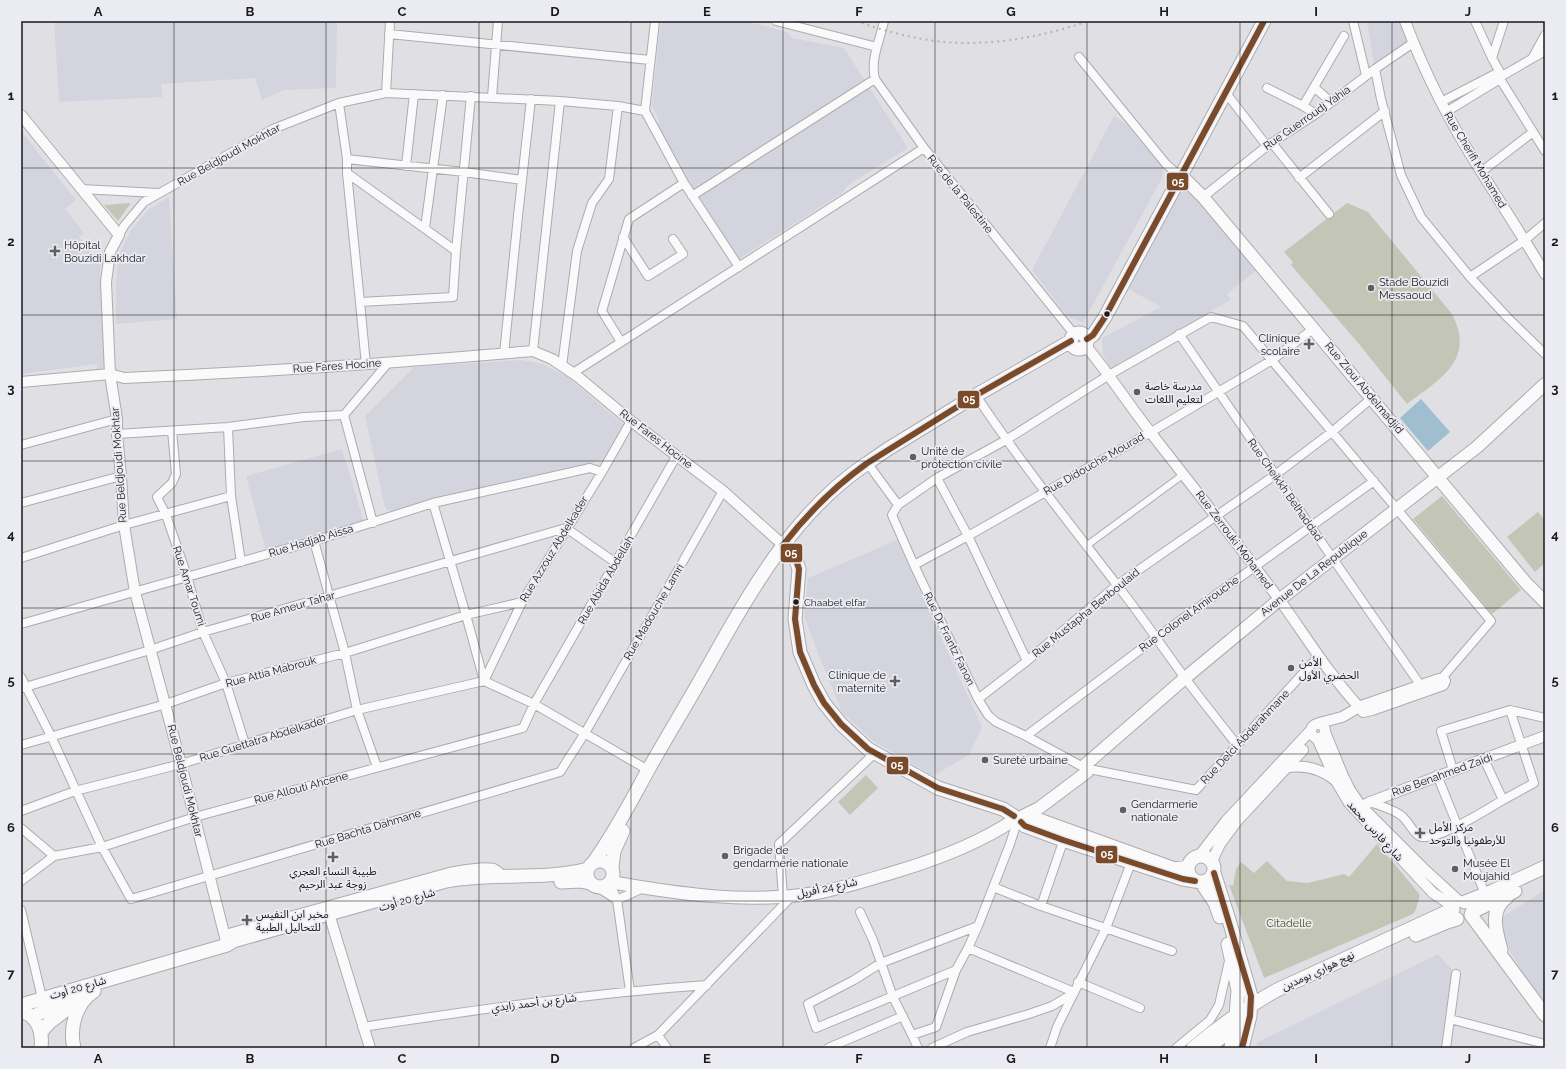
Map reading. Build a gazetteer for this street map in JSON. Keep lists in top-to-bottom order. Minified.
{"streets":{"main road":["Rue Fares Hocine","Rue Zioui Abdelmadjid","Avenue De La Republique","شارع 24 أفريل","شارع 20 أوت","نهج هواري بومدين"],"street":["Rue Guerroudj Yahia","Rue Beldjoudi Mokhtar","Rue Cherifi Mohamed","Rue de la Palestine","Rue Didouche Mourad","Rue Cheikkh Belhaddad","Rue Zerrouki Mohamed","Rue Hadjab Aissa","Rue Azzouz Abdelkader","Rue Abida Abdellah","Rue Amar Toumi","Rue Ameur Tahar","Rue Madouche Lamri","Rue Mustapha Benboulaid","Rue Colonel Amirouche","Rue Dr Frantz Fanon","Rue Attia Mabrouk","Rue Delci Abderahmane","Rue Guettatra Abdelkader","Rue Benahmed Zaidi","Rue Allouti Ahcene","Rue Bachta Dahmane","شارع فارس محمد","شارع بن أحمد زايدي"]},"crossings":[["Rue Guerroudj Yahia","Rue Cherifi Mohamed"],["Rue Guerroudj Yahia","Rue Zioui Abdelmadjid"],["Rue Beldjoudi Mokhtar","Rue Fares Hocine"],["Rue Beldjoudi Mokhtar","Rue Hadjab Aissa"],["Rue Beldjoudi Mokhtar","Rue Ameur Tahar"],["Rue Beldjoudi Mokhtar","Rue Attia Mabrouk"],["Rue Beldjoudi Mokhtar","Rue Guettatra Abdelkader"],["Rue Beldjoudi Mokhtar","Rue Allouti Ahcene"],["Rue Beldjoudi Mokhtar","Rue Bachta Dahmane"],["Rue Beldjoudi Mokhtar","شارع 20 أوت"],["Rue de la Palestine","Rue Zerrouki Mohamed"],["Rue Fares Hocine","Rue Azzouz Abdelkader"],["Rue Fares Hocine","Rue Abida Abdellah"],["Rue Fares Hocine","Rue Madouche Lamri"],["Rue Fares Hocine","شارع 24 أفريل"],["Rue Zioui Abdelmadjid","Rue Didouche Mourad"],["Rue Zioui Abdelmadjid","Avenue De La Republique"],["Rue Zioui Abdelmadjid","Rue Mustapha Benboulaid"],["Rue Didouche Mourad","Rue Cheikkh Belhaddad"],["Rue Didouche Mourad","Rue Zerrouki Mohamed"],["Rue Didouche Mourad","Rue Dr Frantz Fanon"],["Rue Cheikkh Belhaddad","Avenue De La Republique"],["Rue Cheikkh Belhaddad","Rue Mustapha Benboulaid"],["Rue Cheikkh Belhaddad","Rue Colonel Amirouche"],["Rue Zerrouki Mohamed","Avenue De La Republique"],["Rue Zerrouki Mohamed","Rue Mustapha Benboulaid"],["Rue Zerrouki Mohamed","Rue Colonel Amirouche"],["Rue Zerrouki Mohamed","Rue Delci Abderahmane"],["Rue Hadjab Aissa","Rue Azzouz Abdelkader"],["Rue Hadjab Aissa","Rue Amar Toumi"],["Rue Azzouz Abdelkader","Rue Ameur Tahar"],["Rue Azzouz Abdelkader","Rue Attia Mabrouk"],["Rue Azzouz Abdelkader","Rue Guettatra Abdelkader"],["Avenue De La Republique","Rue Dr Frantz Fanon"],["Avenue De La Republique","Rue Delci Abderahmane"],["Avenue De La Republique","شارع 24 أفريل"],["Rue Abida Abdellah","Rue Allouti Ahcene"],["Rue Amar Toumi","Rue Ameur Tahar"],["Rue Amar Toumi","Rue Attia Mabrouk"],["Rue Amar Toumi","Rue Guettatra Abdelkader"],["Rue Madouche Lamri","Rue Bachta Dahmane"],["Rue Mustapha Benboulaid","Rue Dr Frantz Fanon"],["Rue Colonel Amirouche","Rue Dr Frantz Fanon"],["Rue Dr Frantz Fanon","Rue Delci Abderahmane"],["Rue Dr Frantz Fanon","شارع 24 أفريل"],["Rue Delci Abderahmane","شارع 24 أفريل"],["Rue Benahmed Zaidi","شارع فارس محمد"],["Rue Allouti Ahcene","Rue Bachta Dahmane"],["شارع فارس محمد","نهج هواري بومدين"],["شارع 24 أفريل","شارع 20 أوت"]],"parks":["Citadelle"],"places":{"health":["Hôpital Bouzidi Lakhdar","Clinique scolaire","Clinique de maternité","مركز الأمل للأرطفونيا والتوحد","طبيبة النساء العجري زوجة عبد الرحيم","مخبر ابن النفيس للتحاليل الطبية"],"other":["Stade Bouzidi Messaoud","مدرسة خاصة لتعليم اللغات","Unité de protection civile","Chaabet elfar","الأمن الحضري الأول","Sureté urbaine","Gendarmerie nationale","Brigade de gendarmerie nationale","Musée El Moujahid"]},"lines":["transit line 05"],"grid":{"columns":["A","B","C","D","E","F","G","H","I","J"],"rows":["1","2","3","4","5","6","7"]}}
